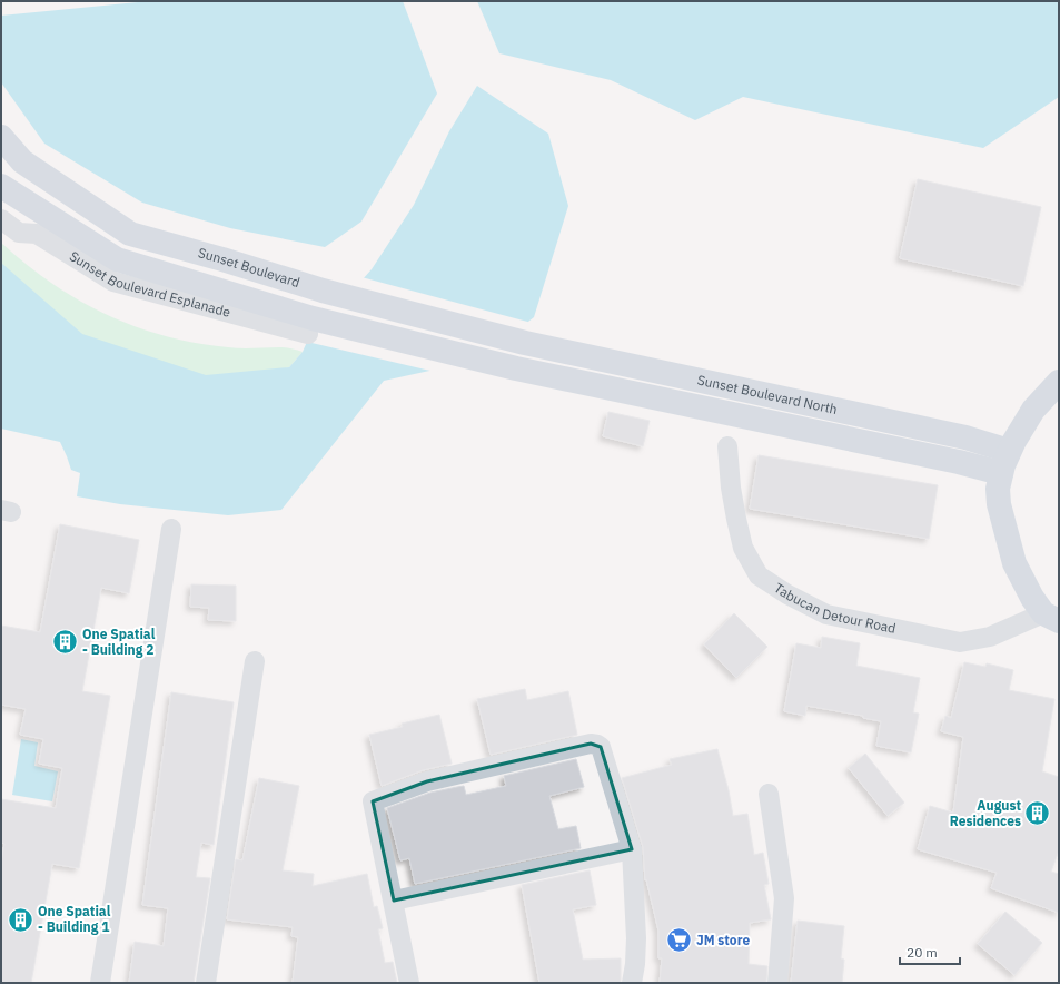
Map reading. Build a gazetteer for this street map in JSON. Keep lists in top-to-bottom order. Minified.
{"streets":{"main road":["Sunset Boulevard","Sunset Boulevard North"],"street":["Sunset Boulevard Esplanade","Tabucan Detour Road"]},"crossings":[["Sunset Boulevard","Sunset Boulevard North"],["Sunset Boulevard Esplanade","Sunset Boulevard North"]],"places":{"building":["One Spatial - Building 2","August Residences","One Spatial - Building 1"],"supermarket":["JM store"]},"scale_bar":"20 m"}
